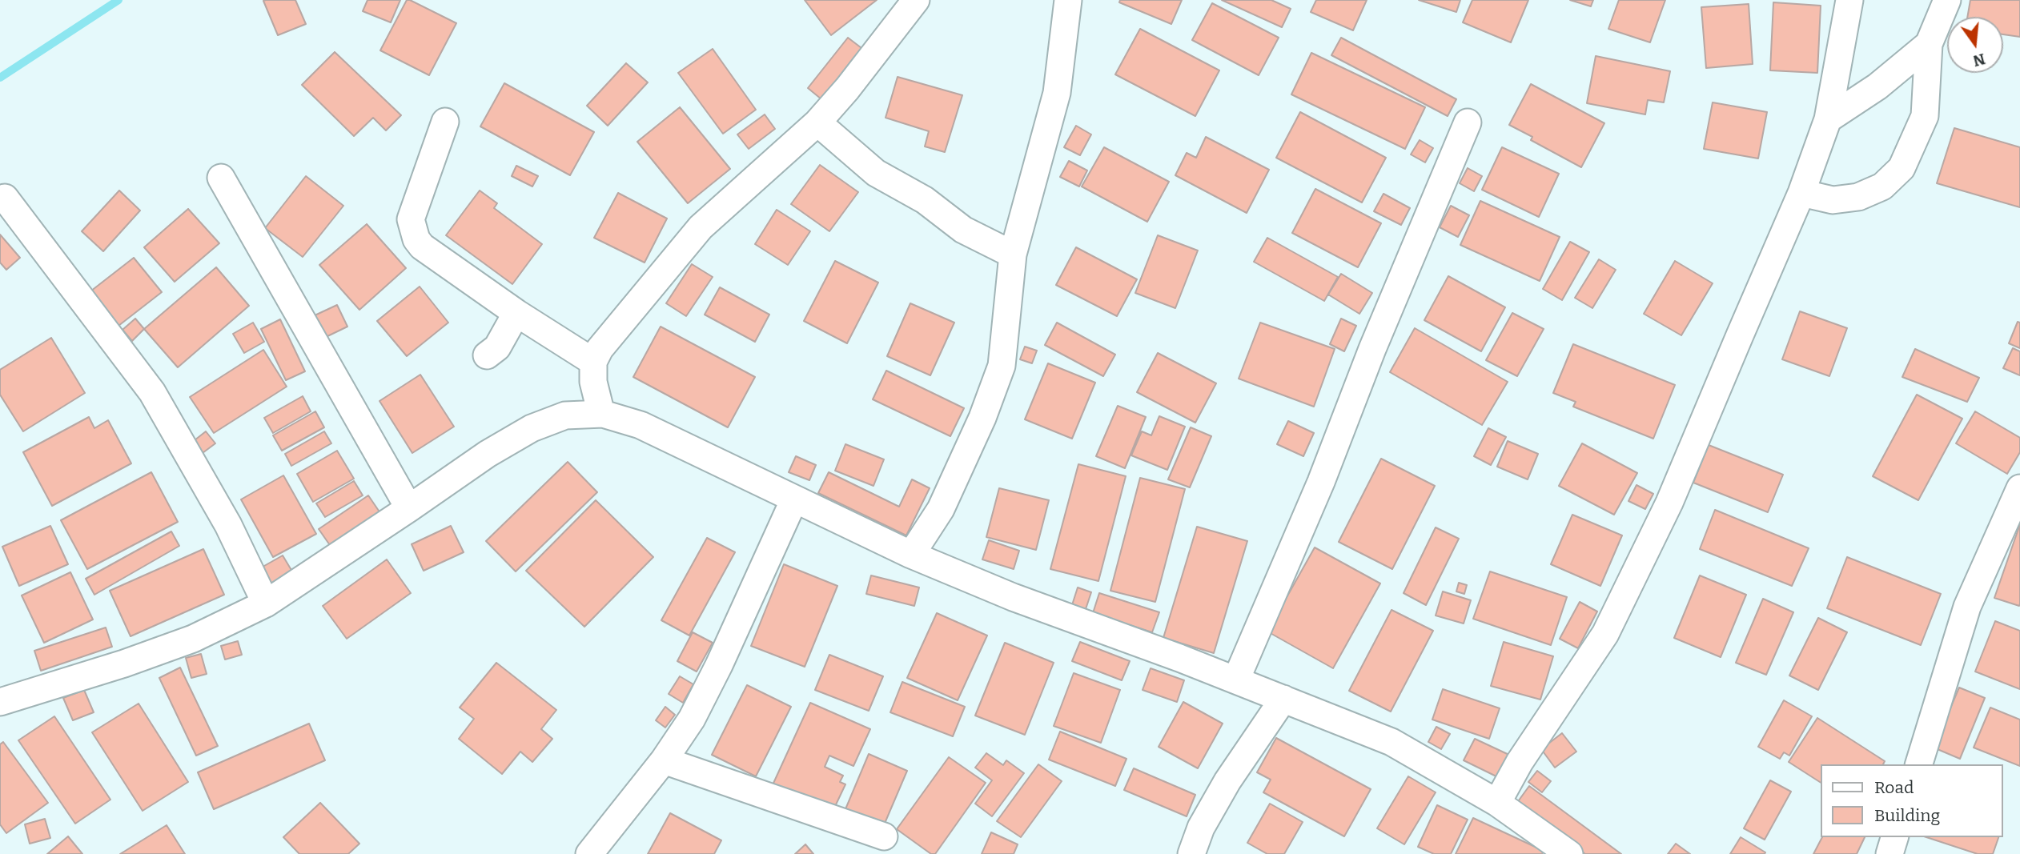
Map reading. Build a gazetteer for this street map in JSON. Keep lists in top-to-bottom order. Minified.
{"legend":["Road","Building"],"north":"bottom"}
